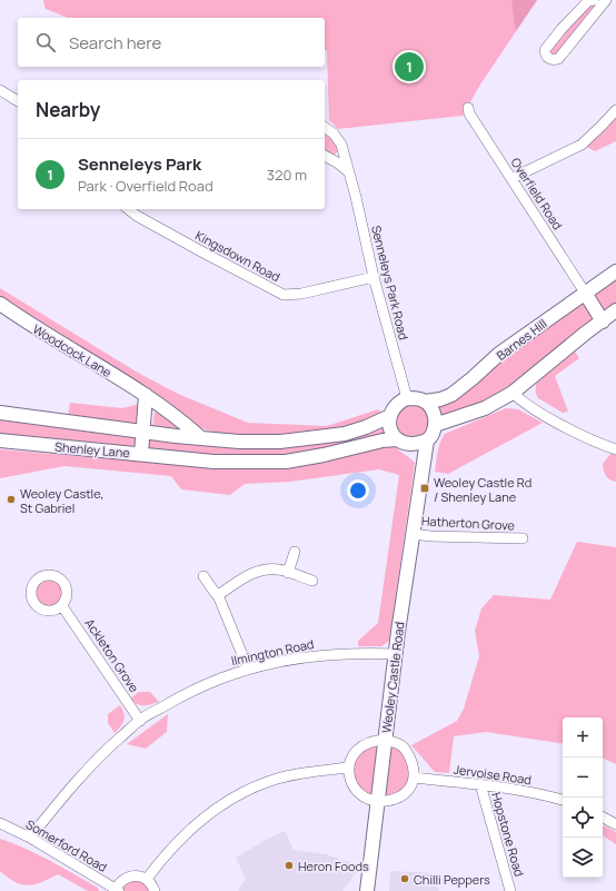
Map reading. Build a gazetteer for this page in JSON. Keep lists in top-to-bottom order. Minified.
{"streets":{"main road":["Barnes Hill","Woodcock Lane","Shenley Lane","Weoley Castle Road"],"street":["Overfield Road","Kingsdown Road","Senneleys Park Road","Hatherton Grove","Ilmington Road","Ackleton Grove","Jervoise Road","Hopstone Road","Somerford Road"]},"crossings":[["Overfield Road","Barnes Hill"],["Kingsdown Road","Senneleys Park Road"],["Senneleys Park Road","Barnes Hill"],["Senneleys Park Road","Shenley Lane"],["Senneleys Park Road","Weoley Castle Road"],["Barnes Hill","Shenley Lane"],["Barnes Hill","Weoley Castle Road"],["Woodcock Lane","Shenley Lane"],["Shenley Lane","Weoley Castle Road"],["Hatherton Grove","Weoley Castle Road"],["Ilmington Road","Ackleton Grove"],["Ilmington Road","Weoley Castle Road"],["Ilmington Road","Somerford Road"],["Jervoise Road","Hopstone Road"]],"places":{"transit":["Weoley Castle Rd / Shenley Lane"],"other":["Weoley Castle, St Gabriel","Heron Foods","Chilli Peppers"]},"page":{"search":"Search here","pins":"1","heading":"Nearby","list":[{"mark":"1","name":"Senneleys Park","note":"Park · Overfield Road","value":"320 m"}],"map_buttons":["+","−"]}}
